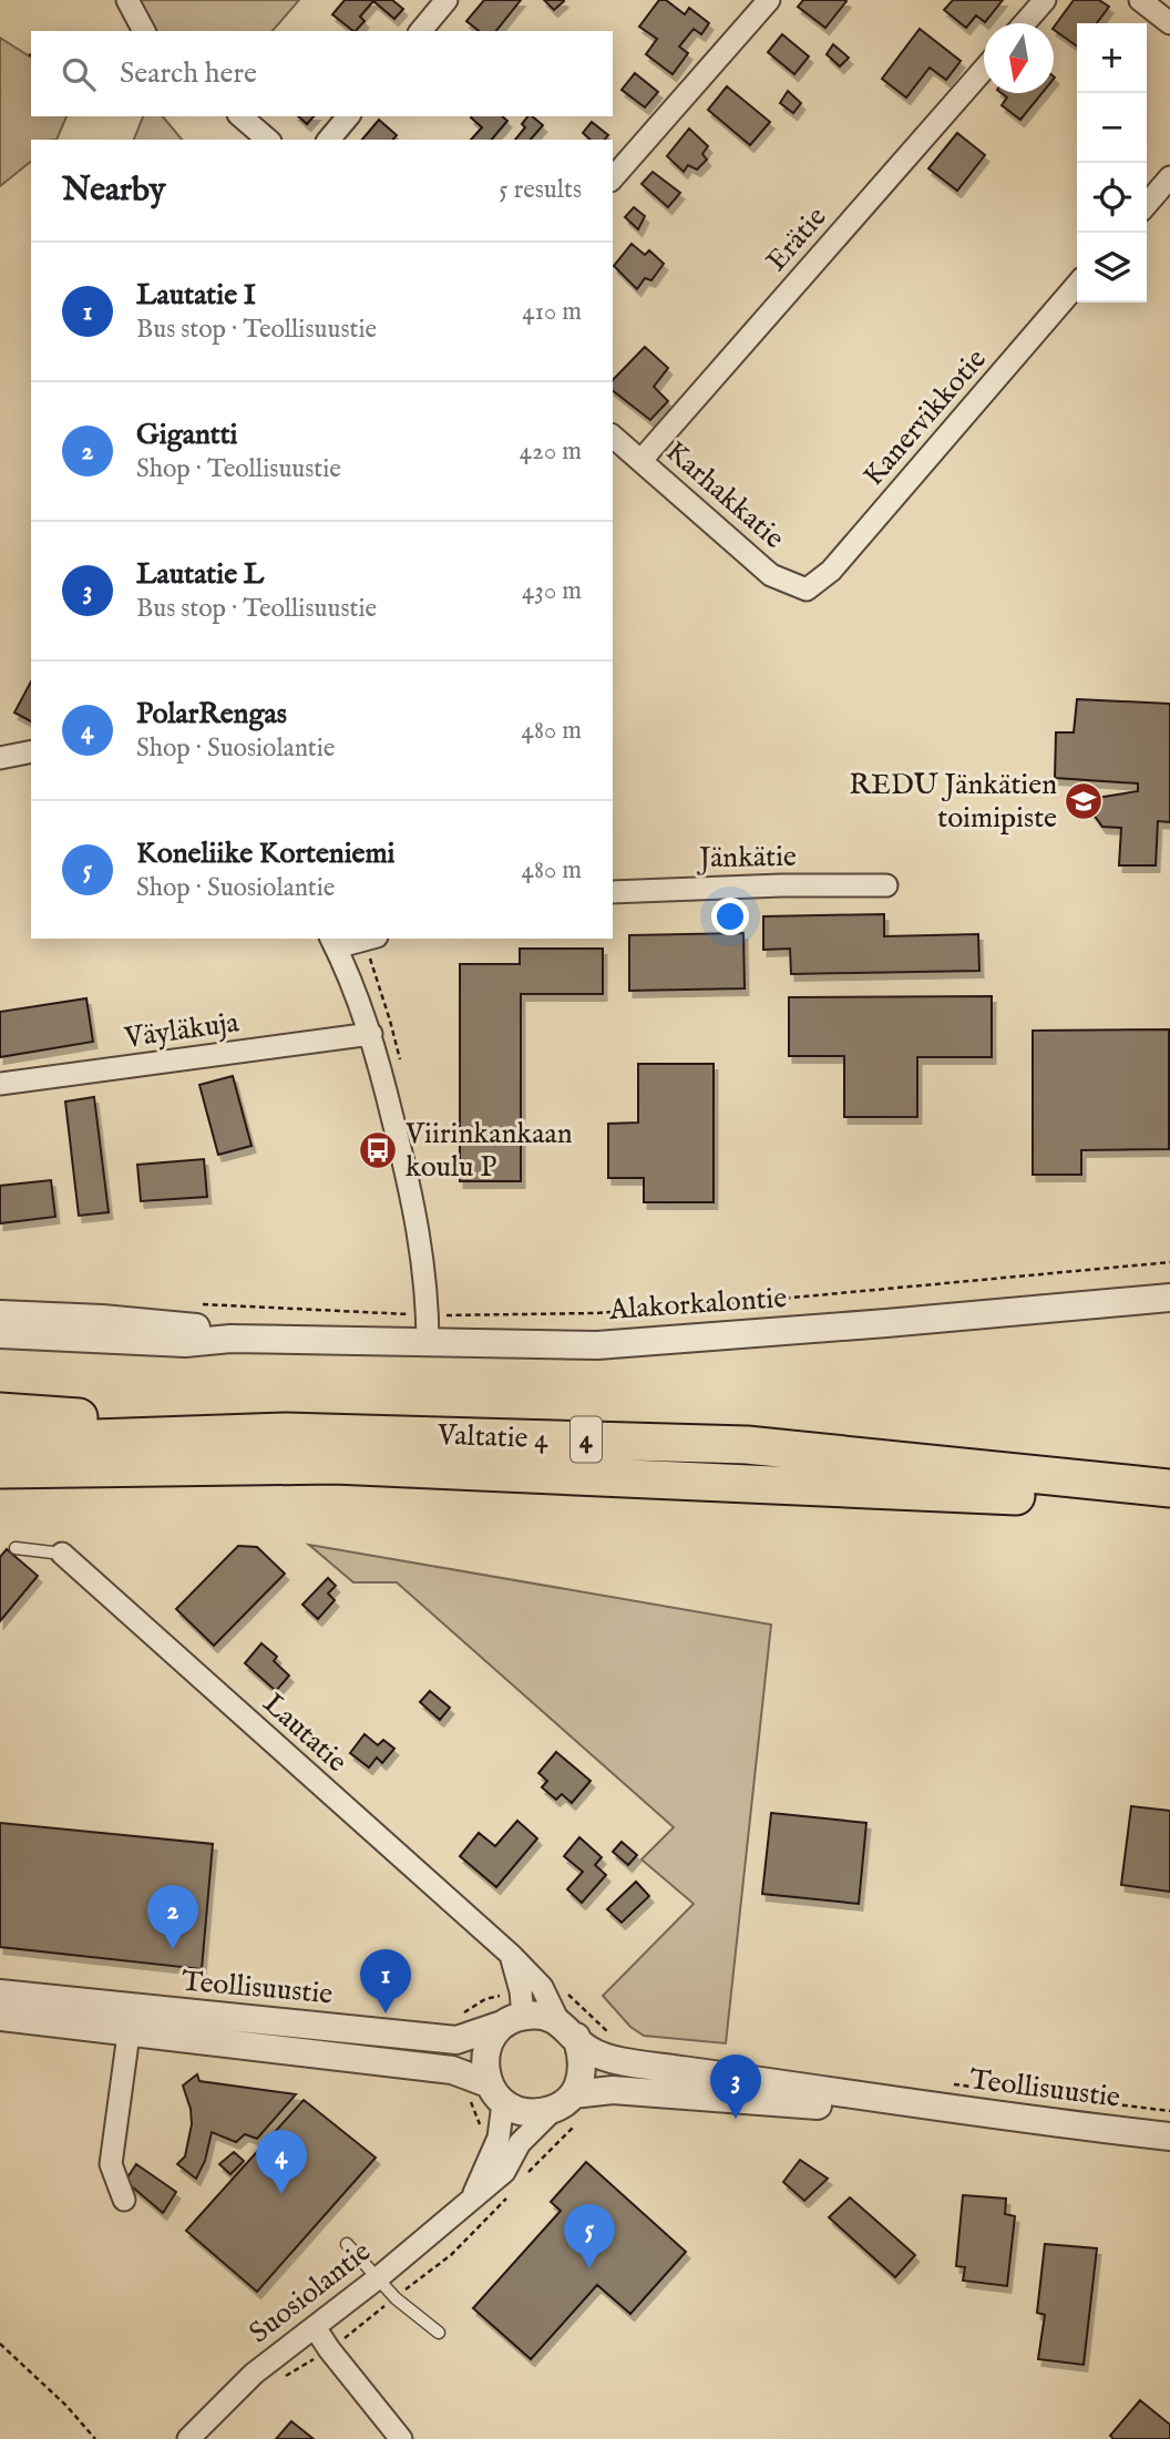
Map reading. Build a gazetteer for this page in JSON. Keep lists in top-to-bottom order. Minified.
{"streets":{"highway":["Valtatie 4","4"],"street":["Erätie","Kanervikkotie","Karhakkatie","Jänkätie","Väyläkuja","Alakorkalontie","Lautatie","Teollisuustie","Suosiolantie"]},"crossings":[["Erätie","Karhakkatie"],["Kanervikkotie","Karhakkatie"],["Lautatie","Teollisuustie"],["Lautatie","Suosiolantie"],["Teollisuustie","Suosiolantie"]],"places":{"school or university":["REDU Jänkätien toimipiste"],"bus stop":["Viirinkankaan koulu P"]},"north":"bottom","page":{"map_buttons":["+","−"],"search":"Search here","heading":["Nearby","5 results"],"list":[{"mark":"1","name":"Lautatie I","note":"Bus stop · Teollisuustie","value":"410 m"},{"mark":"2","name":"Gigantti","note":"Shop · Teollisuustie","value":"420 m"},{"mark":"3","name":"Lautatie L","note":"Bus stop · Teollisuustie","value":"430 m"},{"mark":"4","name":"PolarRengas","note":"Shop · Suosiolantie","value":"480 m"},{"mark":"5","name":"Koneliike Korteniemi","note":"Shop · Suosiolantie","value":"480 m"}],"pins":["2","1","3","4","5"]}}
